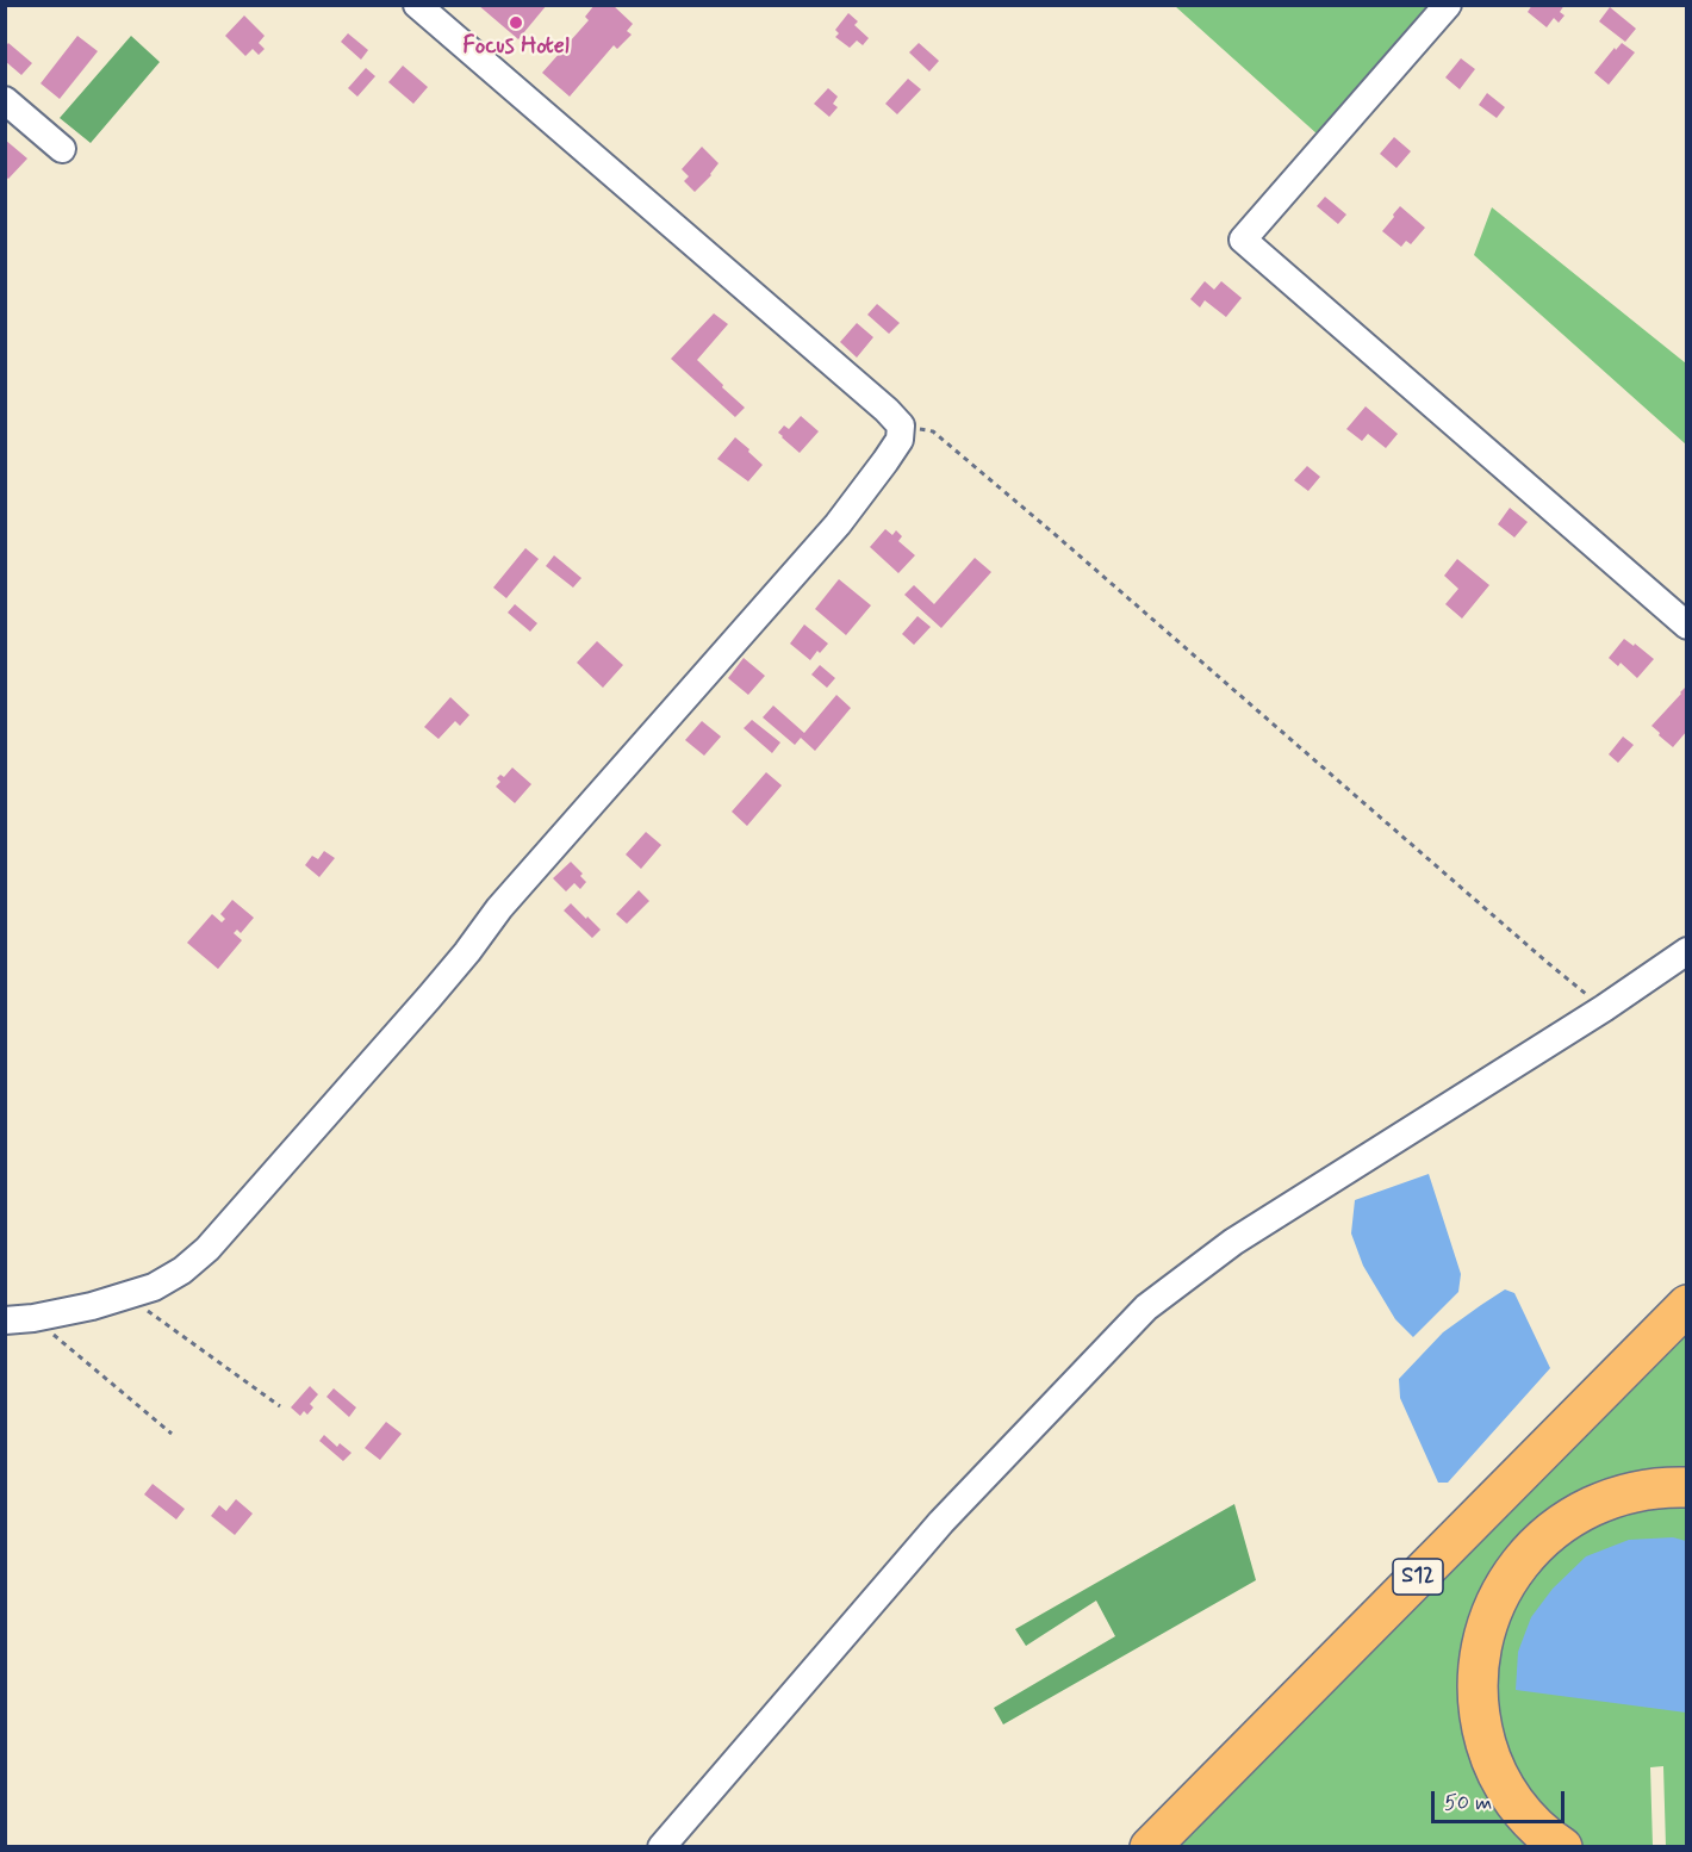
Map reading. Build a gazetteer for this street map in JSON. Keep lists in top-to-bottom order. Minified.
{"streets":{"highway":["S12"]},"places":["Focus Hotel"],"scale_bar":"50 m"}
